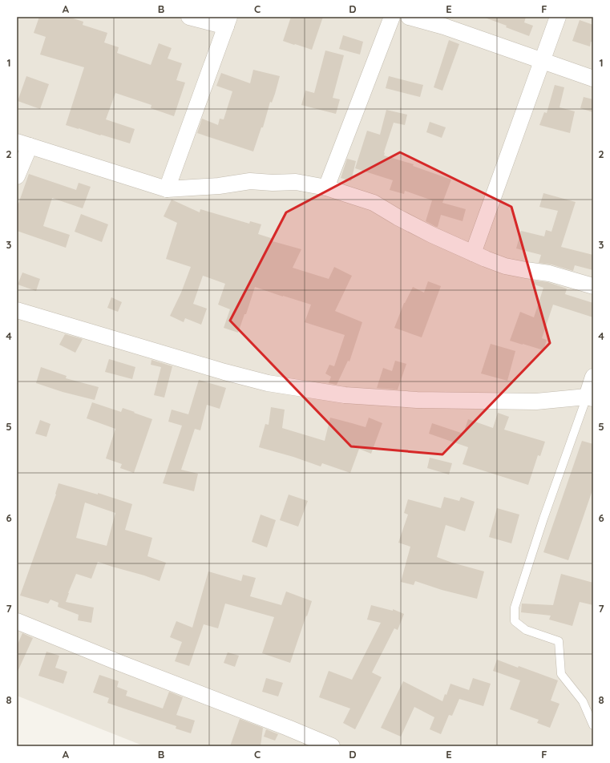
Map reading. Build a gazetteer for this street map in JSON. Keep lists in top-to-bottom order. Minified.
{"grid":{"columns":["A","B","C","D","E","F"],"rows":["1","2","3","4","5","6","7","8"]}}
